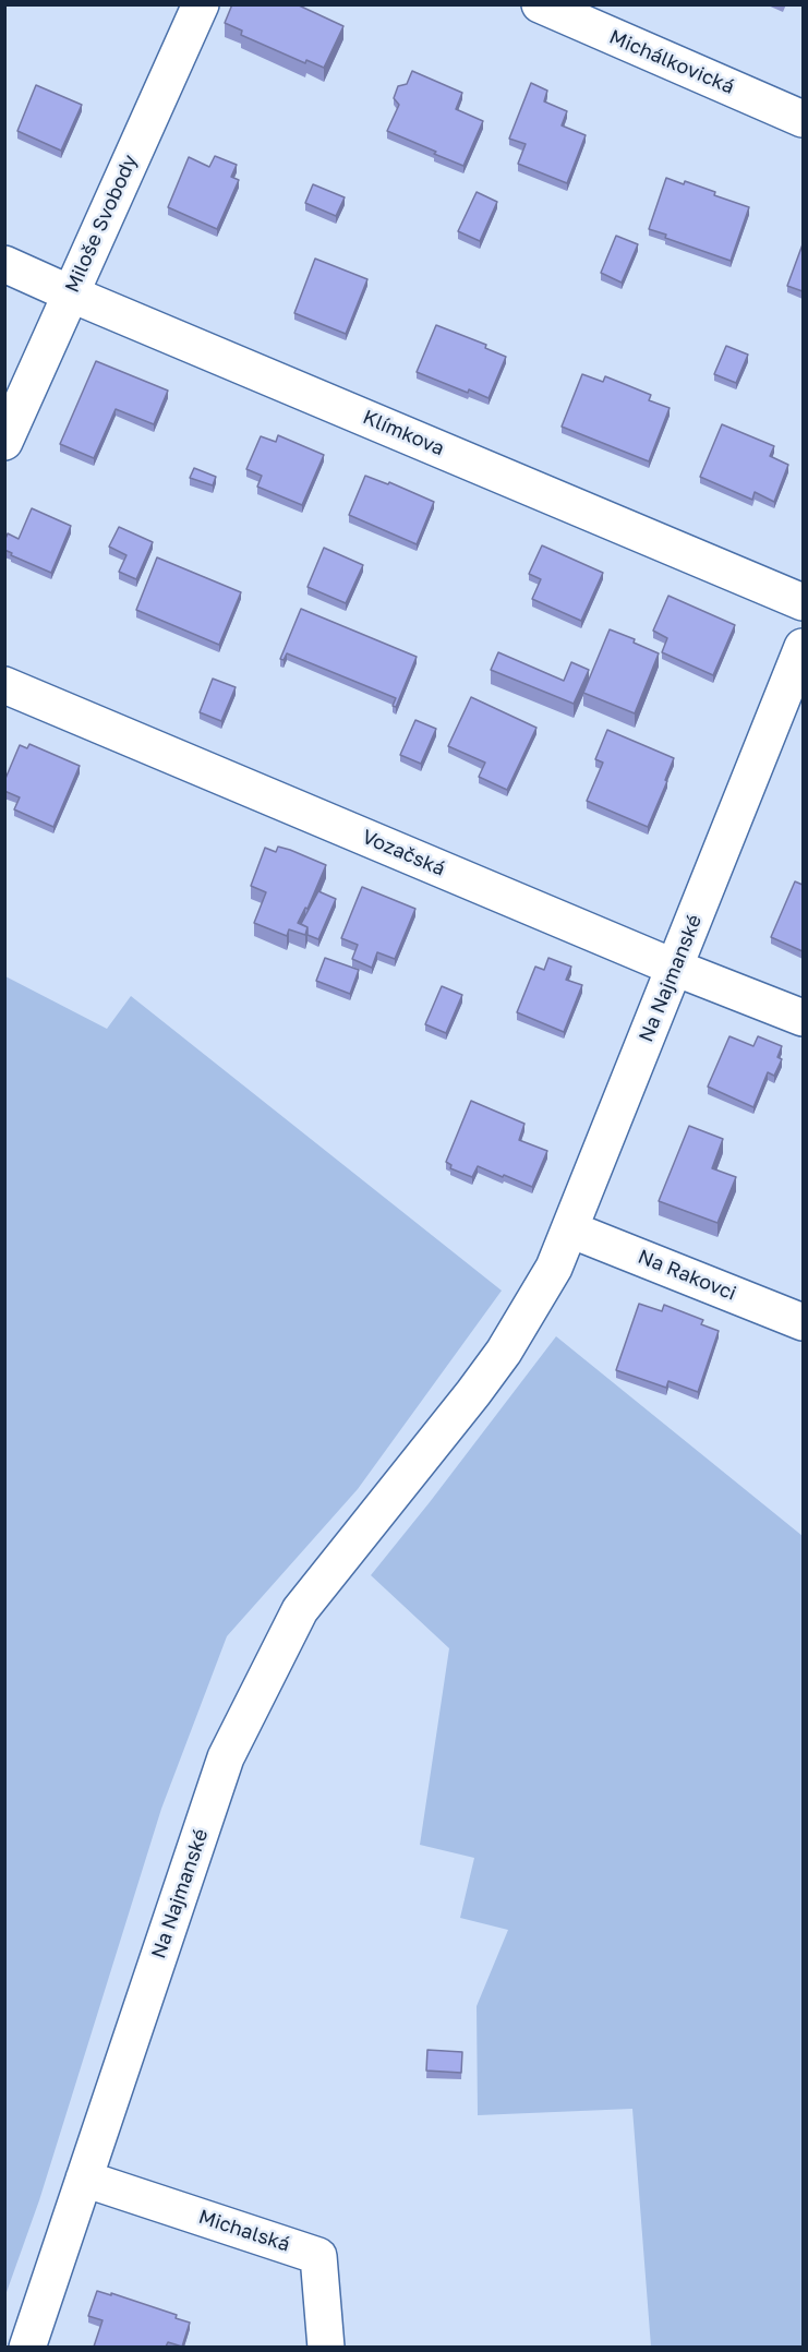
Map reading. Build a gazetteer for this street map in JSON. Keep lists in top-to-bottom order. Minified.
{"streets":{"street":["Michálkovická","Miloše Svobody","Klímkova","Vozačská","Na Najmanské","Na Rakovci","Michalská"]},"crossings":[["Miloše Svobody","Klímkova"],["Vozačská","Na Najmanské"],["Na Najmanské","Na Rakovci"],["Na Najmanské","Michalská"]]}
